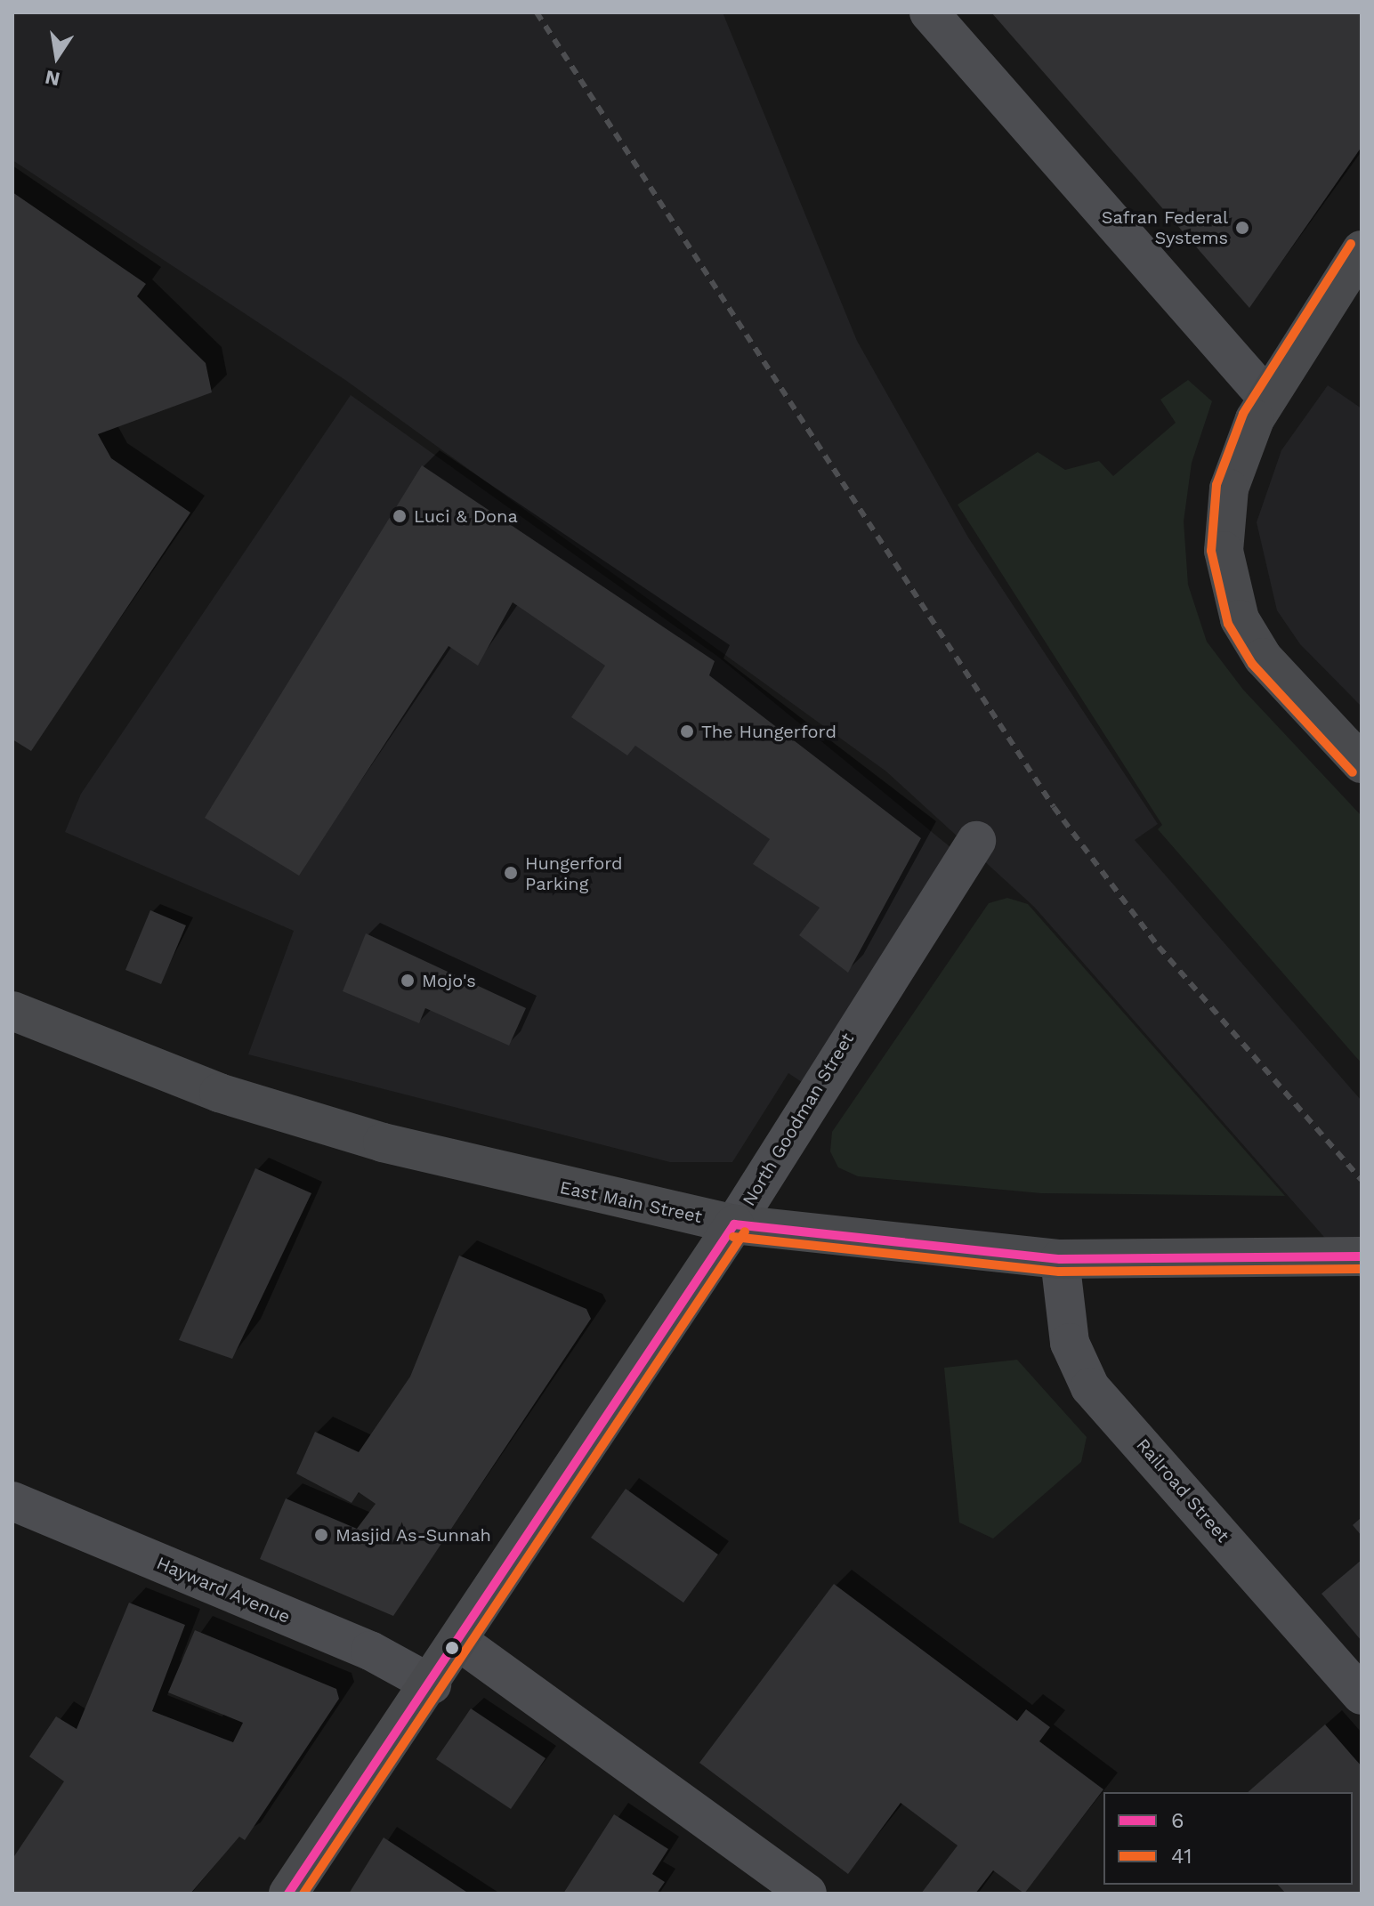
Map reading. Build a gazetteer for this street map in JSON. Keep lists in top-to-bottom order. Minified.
{"streets":{"main road":["North Goodman Street","East Main Street"],"street":["Railroad Street","Hayward Avenue"]},"crossings":[["North Goodman Street","East Main Street"],["North Goodman Street","Hayward Avenue"],["East Main Street","Railroad Street"]],"places":["Safran Federal Systems","Luci & Dona","The Hungerford","Hungerford Parking","Mojo's","Masjid As-Sunnah"],"lines":["transit line 41","transit line 6"],"legend":["6","41"],"north":"bottom"}
